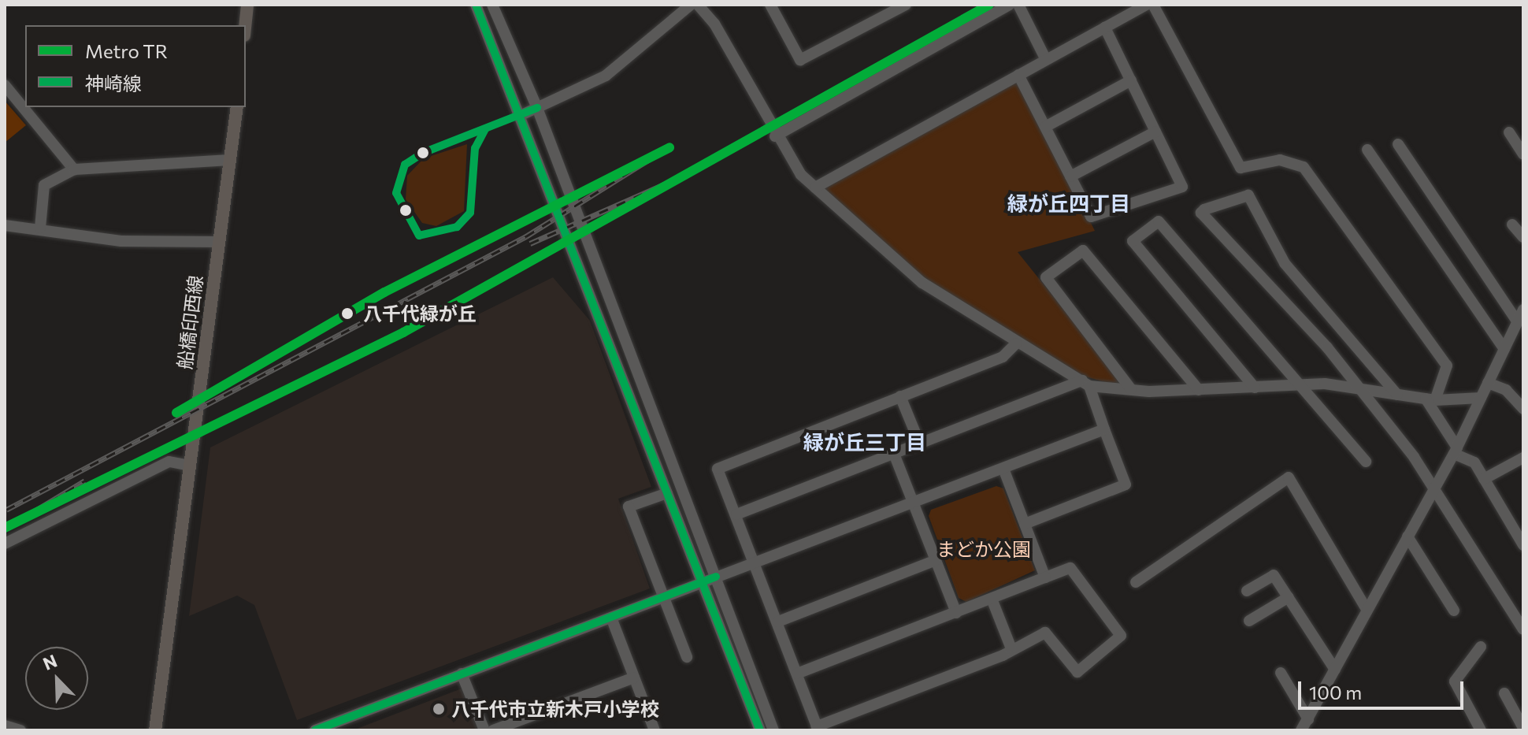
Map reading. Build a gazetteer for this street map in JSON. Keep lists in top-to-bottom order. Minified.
{"streets":{"main road":["船橋印西線"]},"districts":["緑が丘四丁目","緑が丘三丁目"],"parks":["まどか公園"],"places":["八千代緑が丘","八千代市立新木戸小学校"],"lines":["metro line TR","transit line 神崎線"],"legend":["Metro TR","神崎線"],"scale_bar":"100 m","north":"top left"}
